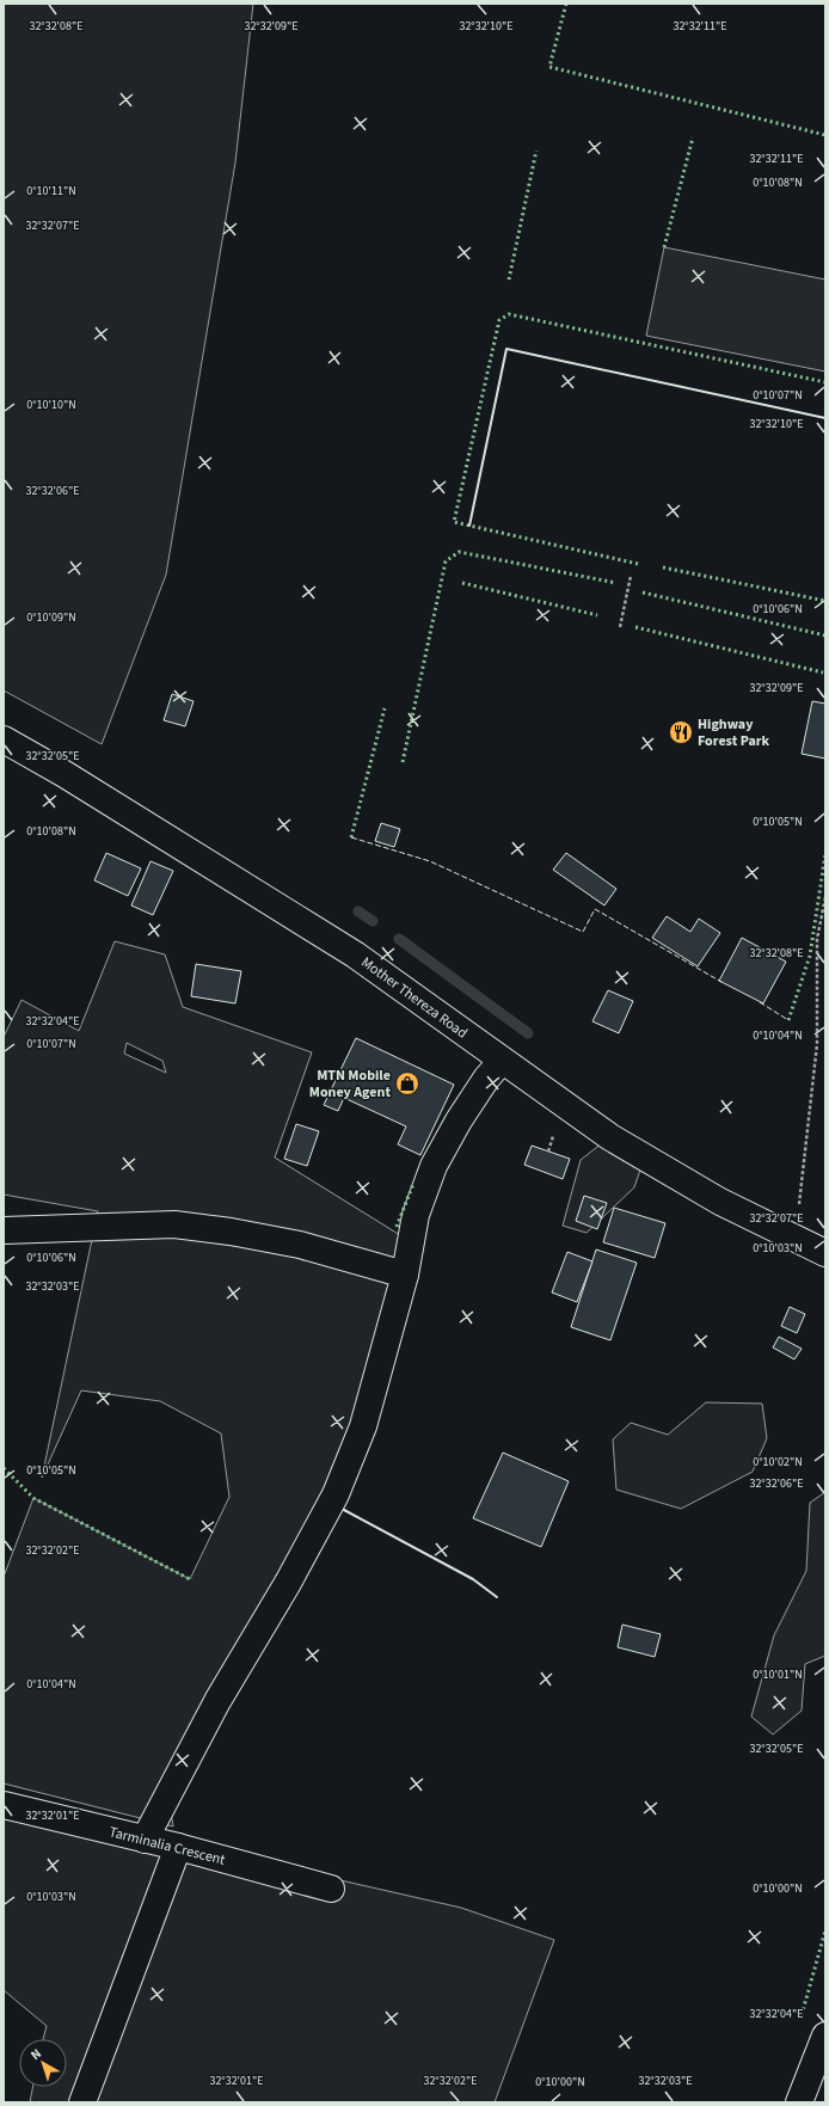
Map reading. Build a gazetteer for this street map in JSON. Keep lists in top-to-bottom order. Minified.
{"streets":{"street":["Mother Thereza Road","Tarminalia Crescent"]},"places":{"restaurant":["Highway Forest Park"],"shop":["MTN Mobile Money Agent"]},"north":"top left","coordinates":["32°32'10\"E","32°32'08\"E","32°32'09\"E","32°32'11\"E","0°10'08\"N","0°10'11\"N","32°32'07\"E","0°10'07\"N","0°10'10\"N","32°32'06\"E","0°10'06\"N","0°10'09\"N","32°32'05\"E","0°10'05\"N","32°32'04\"E","0°10'04\"N","0°10'03\"N","32°32'03\"E","0°10'02\"N","32°32'02\"E","0°10'01\"N","32°32'01\"E","0°10'00\"N"]}
